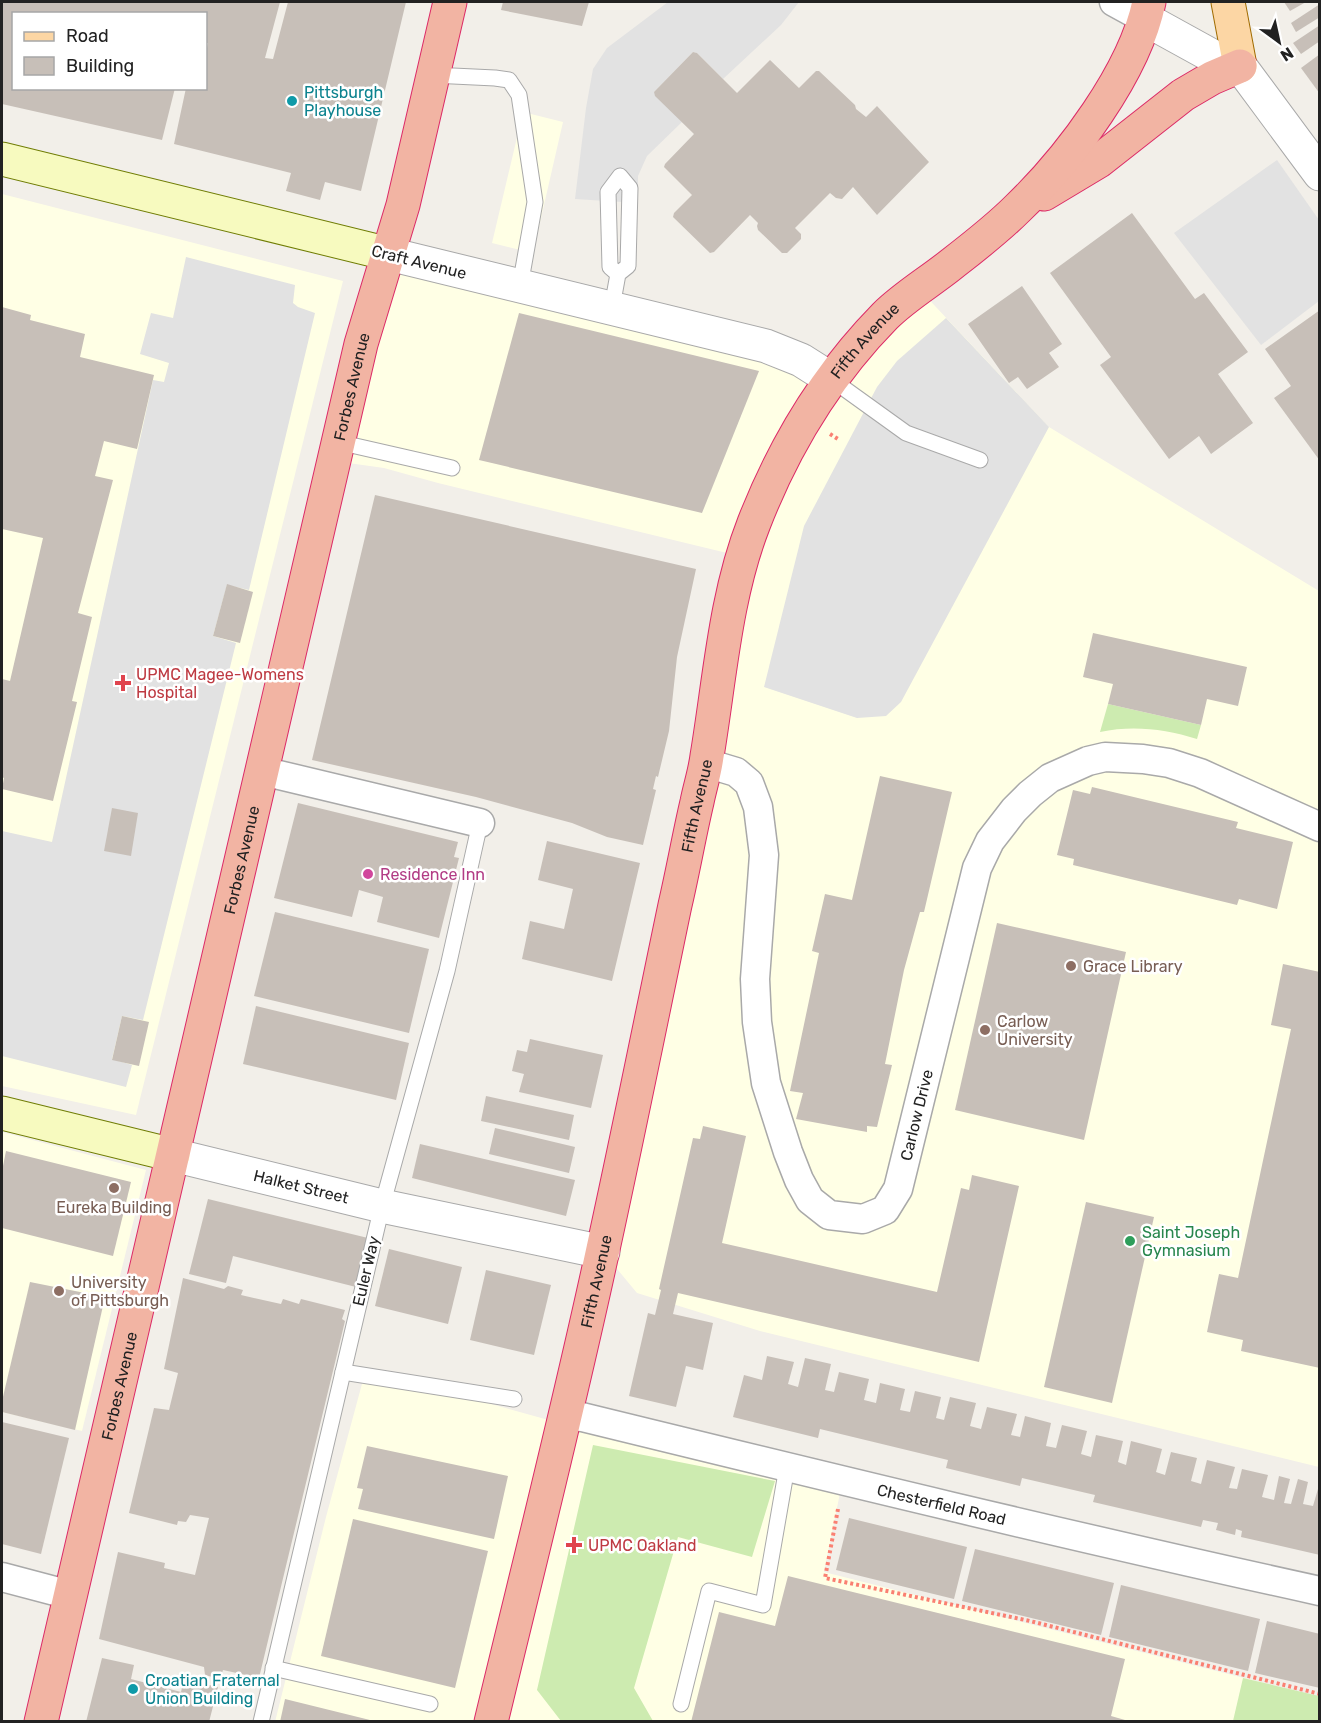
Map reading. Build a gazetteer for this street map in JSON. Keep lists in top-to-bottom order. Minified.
{"streets":{"highway":["Fifth Avenue","Forbes Avenue"],"main road":["Craft Avenue","Halket Street"],"street":["Carlow Drive","Chesterfield Road"],"lane":["Euler Way"]},"crossings":[["Craft Avenue","Fifth Avenue"],["Craft Avenue","Forbes Avenue"],["Fifth Avenue","Carlow Drive"],["Fifth Avenue","Halket Street"],["Fifth Avenue","Chesterfield Road"],["Forbes Avenue","Halket Street"],["Halket Street","Euler Way"]],"places":{"other":["Pittsburgh Playhouse","Residence Inn","Grace Library","Carlow University","Eureka Building","Saint Joseph Gymnasium","University of Pittsburgh","Croatian Fraternal Union Building"],"health":["UPMC Magee-Womens Hospital","UPMC Oakland"]},"legend":["Road","Building"],"north":"bottom right"}
